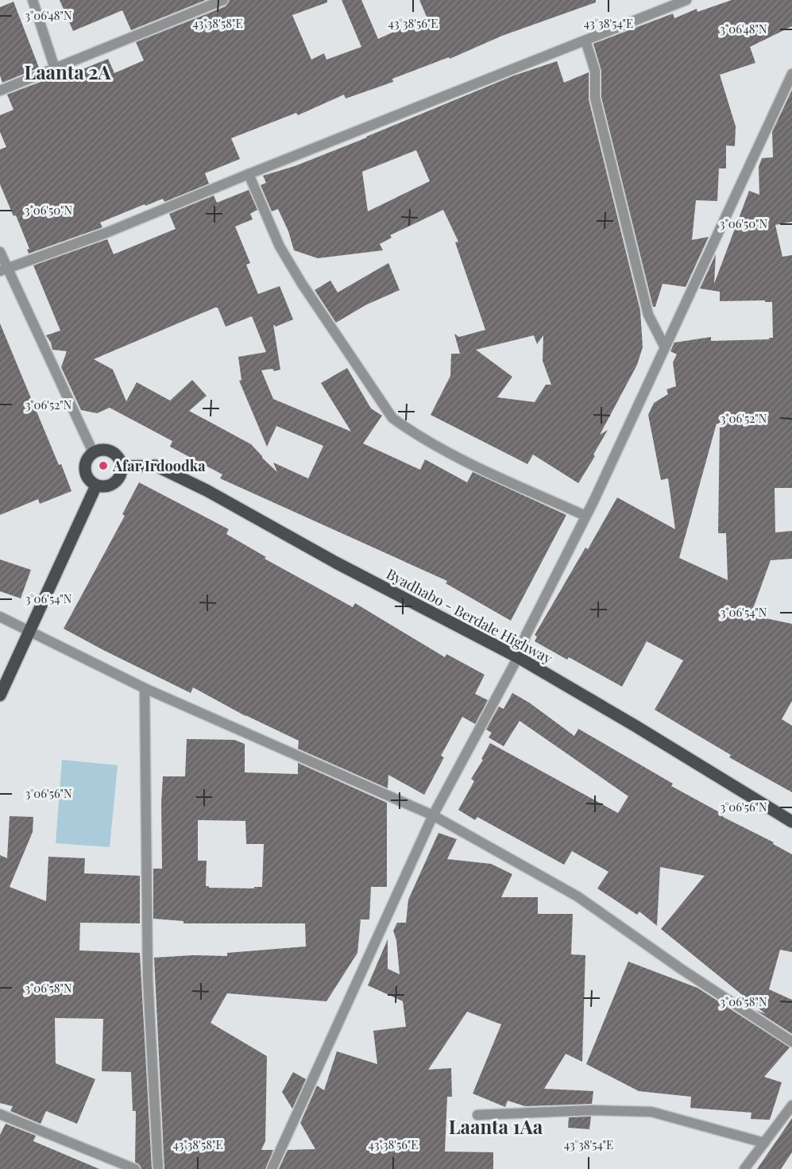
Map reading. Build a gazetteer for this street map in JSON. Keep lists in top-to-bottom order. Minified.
{"streets":{"main road":["Byadhabo - Berdale Highway"]},"districts":["Laanta 2A","Laanta 1Aa"],"places":["Afar Irdoodka"],"coordinates":["3°06'48\"N","43°38'58\"E","43°38'56\"E","43°38'54\"E","3°06'50\"N","3°06'52\"N","3°06'54\"N","3°06'56\"N","3°06'58\"N"]}
